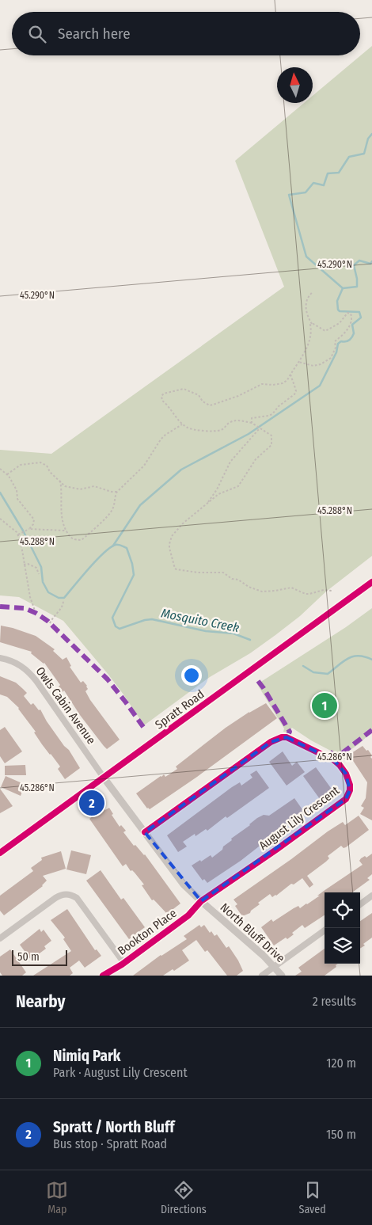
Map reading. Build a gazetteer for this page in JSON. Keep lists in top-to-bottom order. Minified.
{"streets":{"street":["Owls Cabin Avenue","Spratt Road","August Lily Crescent","Bookton Place","North Bluff Drive"]},"crossings":[["Owls Cabin Avenue","Spratt Road"],["Owls Cabin Avenue","North Bluff Drive"],["Spratt Road","North Bluff Drive"],["August Lily Crescent","Bookton Place"],["August Lily Crescent","North Bluff Drive"],["Bookton Place","North Bluff Drive"]],"water":["Mosquito Creek"],"scale_bar":"50 m","north":"top","page":{"search":"Search here","pins":["1","2"],"scale":"50 m","heading":["Nearby","2 results"],"list":[{"mark":"1","name":"Nimiq Park","note":"Park · August Lily Crescent","value":"120 m"},{"mark":"2","name":"Spratt / North Bluff","note":"Bus stop · Spratt Road","value":"150 m"}],"nav":["Map","Directions","Saved"]},"coordinates":["45.290°N","45.288°N","45.286°N"]}
